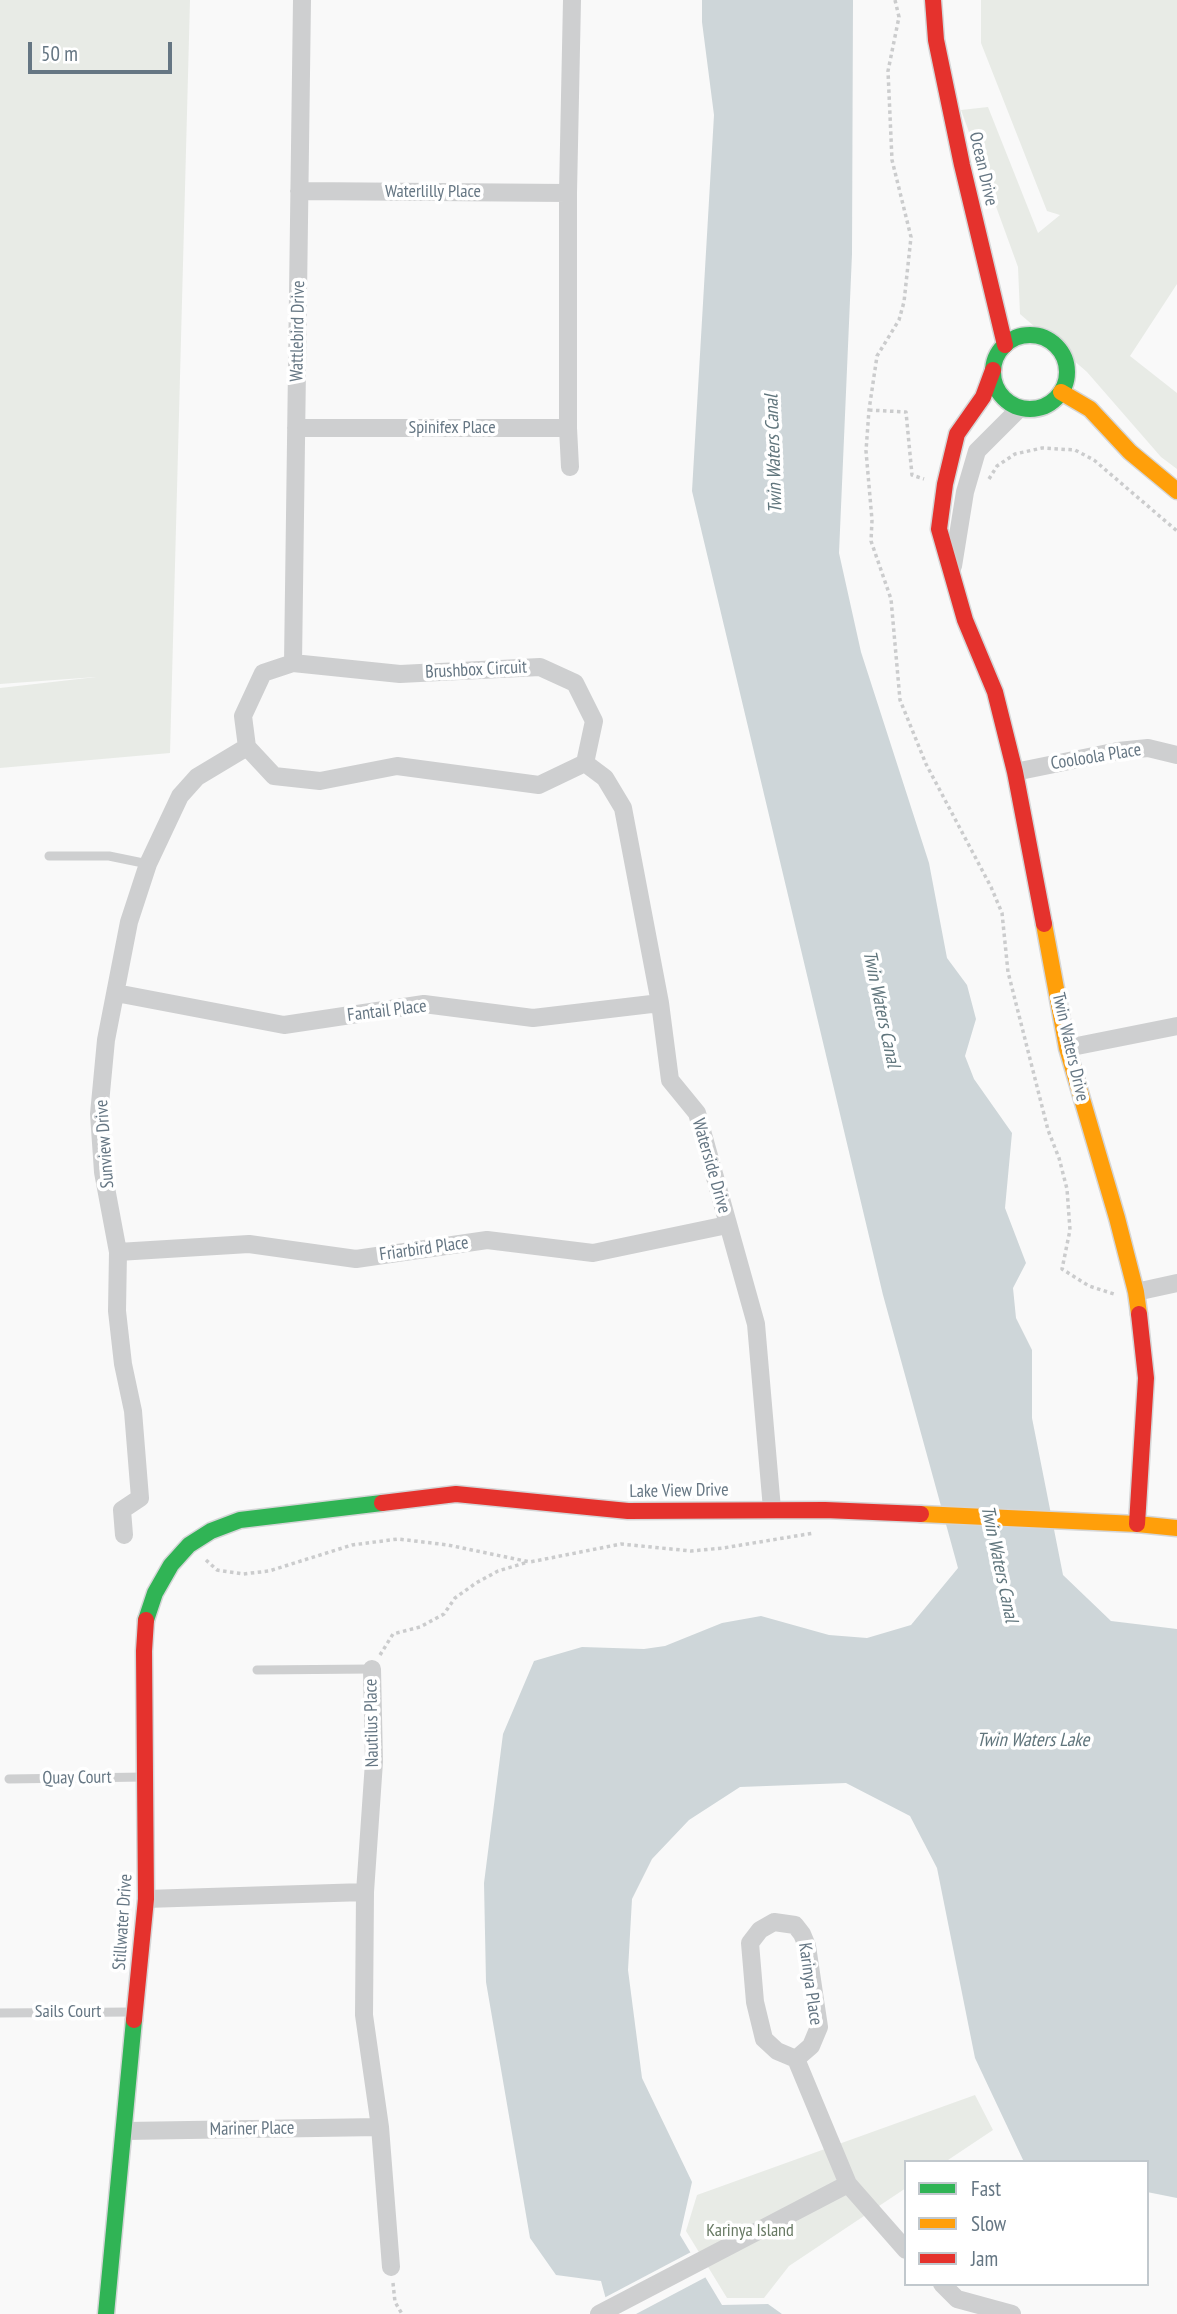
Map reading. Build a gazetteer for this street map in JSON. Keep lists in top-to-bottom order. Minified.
{"streets":{"street":["Ocean Drive","Waterlilly Place","Wattlebird Drive","Spinifex Place","Brushbox Circuit","Cooloola Place","Fantail Place","Twin Waters Drive","Sunview Drive","Waterside Drive","Friarbird Place","Lake View Drive","Nautilus Place","Stillwater Drive","Karinya Place","Mariner Place"],"lane":["Quay Court","Sails Court"]},"crossings":[["Ocean Drive","Twin Waters Drive"],["Waterlilly Place","Wattlebird Drive"],["Wattlebird Drive","Spinifex Place"],["Wattlebird Drive","Brushbox Circuit"],["Brushbox Circuit","Sunview Drive"],["Brushbox Circuit","Waterside Drive"],["Cooloola Place","Twin Waters Drive"],["Fantail Place","Sunview Drive"],["Fantail Place","Waterside Drive"],["Twin Waters Drive","Lake View Drive"],["Sunview Drive","Friarbird Place"],["Waterside Drive","Friarbird Place"],["Waterside Drive","Lake View Drive"],["Lake View Drive","Stillwater Drive"],["Nautilus Place","Mariner Place"],["Quay Court","Stillwater Drive"],["Stillwater Drive","Sails Court"],["Stillwater Drive","Mariner Place"]],"water":["Twin Waters Canal","Twin Waters Lake"],"parks":["Karinya Island"],"legend":["Fast","Slow","Jam"],"scale_bar":"50 m"}
